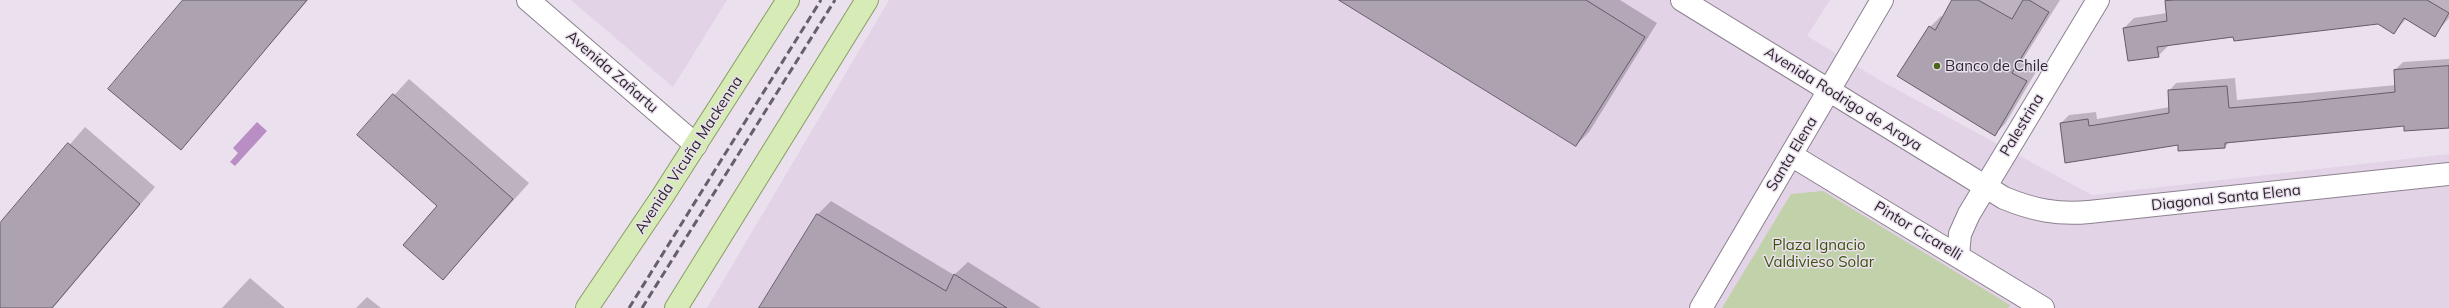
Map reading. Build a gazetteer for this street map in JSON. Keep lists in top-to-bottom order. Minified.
{"streets":{"main road":["Avenida Zañartu","Avenida Rodrigo de Araya","Palestrina","Santa Elena","Avenida Vicuña Mackenna","Diagonal Santa Elena","Pintor Cicarelli"]},"crossings":[["Avenida Zañartu","Avenida Vicuña Mackenna"],["Avenida Rodrigo de Araya","Palestrina"],["Avenida Rodrigo de Araya","Santa Elena"],["Avenida Rodrigo de Araya","Diagonal Santa Elena"],["Palestrina","Pintor Cicarelli"],["Santa Elena","Pintor Cicarelli"]],"parks":["Plaza Ignacio Valdivieso Solar"],"places":["Banco de Chile"]}
